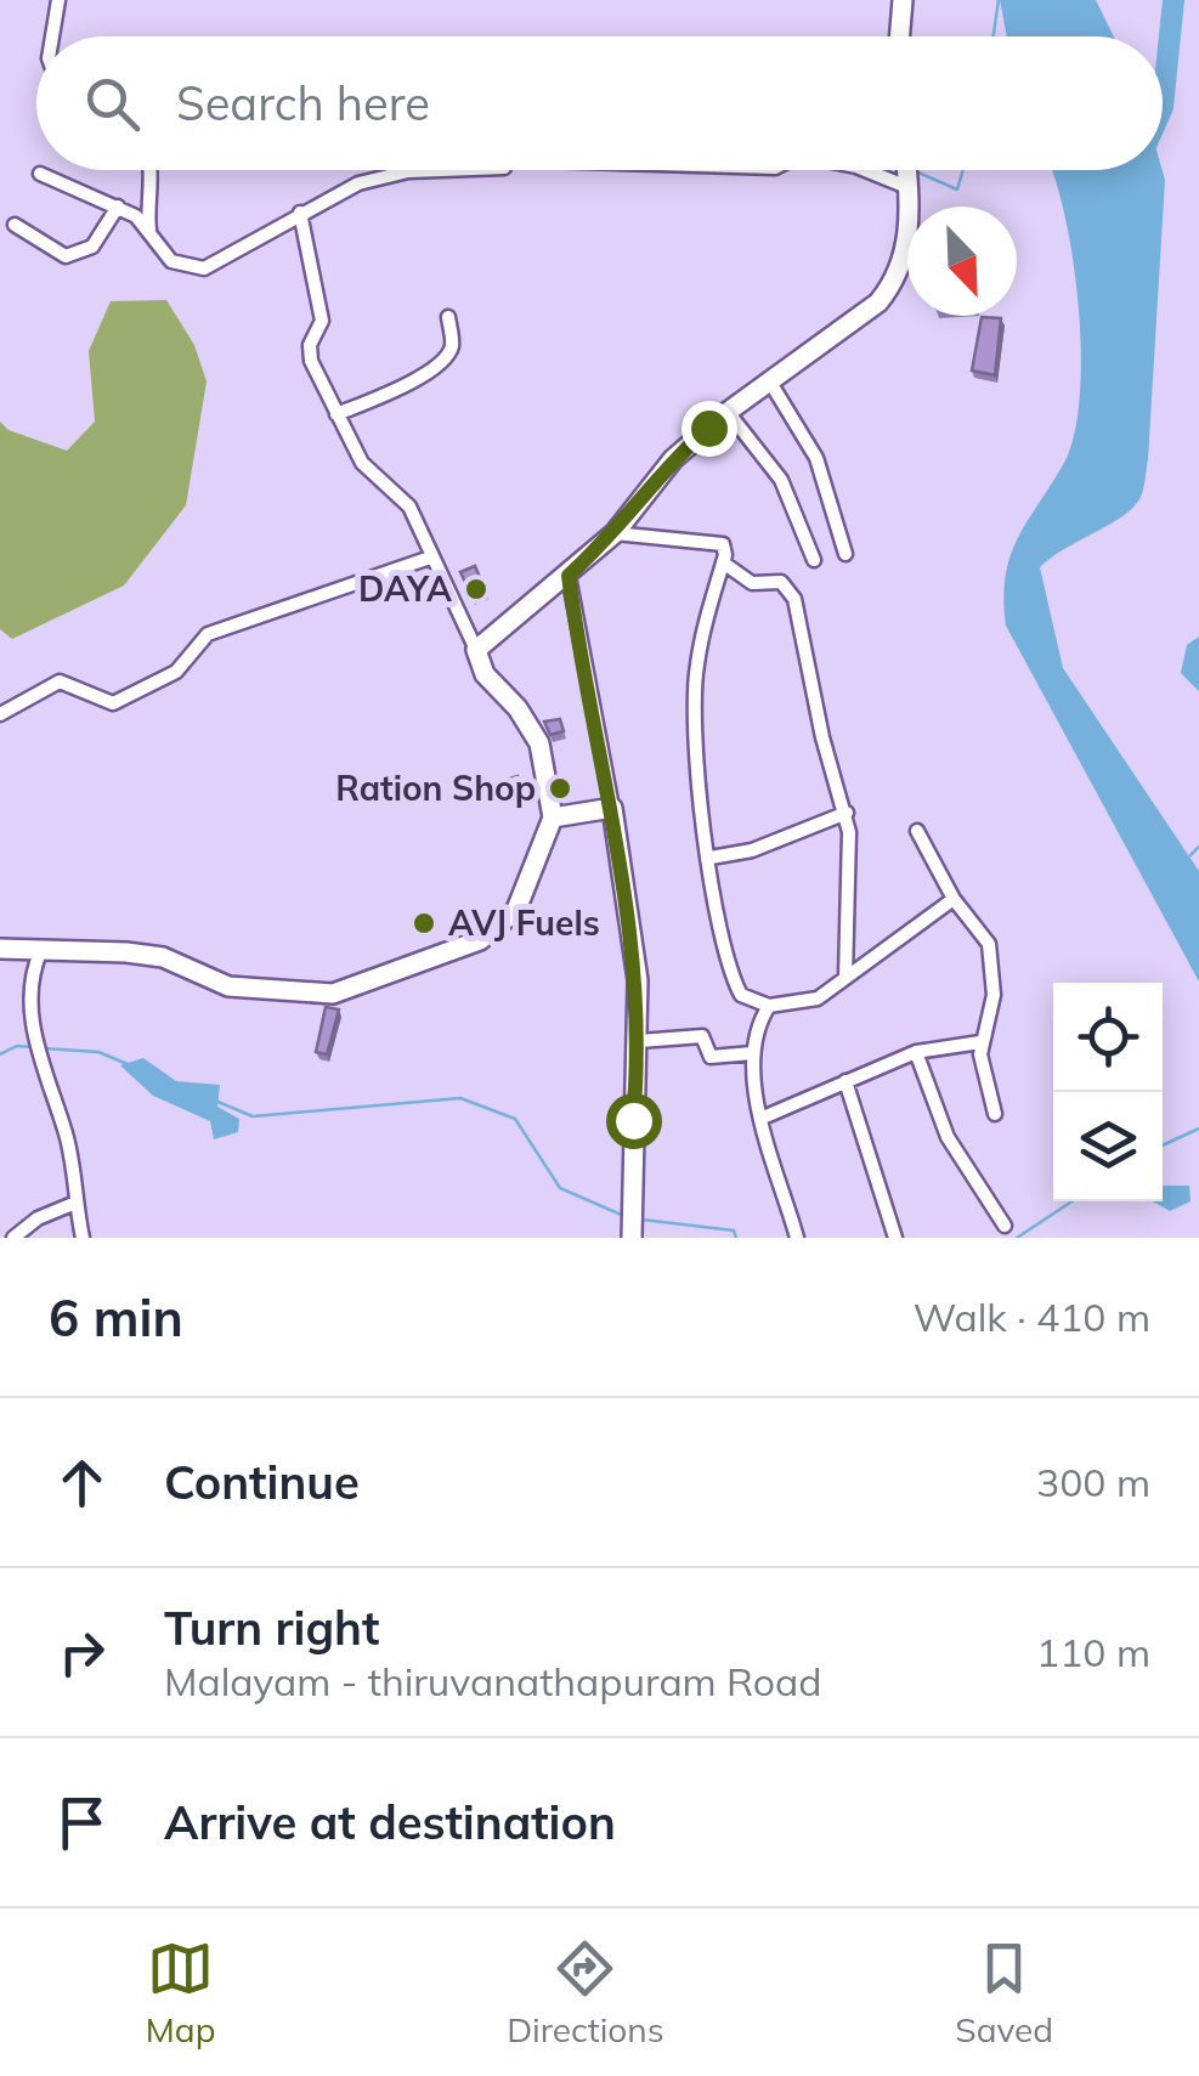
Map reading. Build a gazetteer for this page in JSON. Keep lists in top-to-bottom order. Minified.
{"places":["DAYA","Ration Shop","AVJ Fuels"],"north":"bottom right","page":{"search":"Search here","heading":["6 min","Walk · 410 m"],"list":[["Continue","300 m"],["Turn right","Malayam - thiruvanathapuram Road","110 m"],"Arrive at destination"],"nav":["Map","Directions","Saved"]}}
